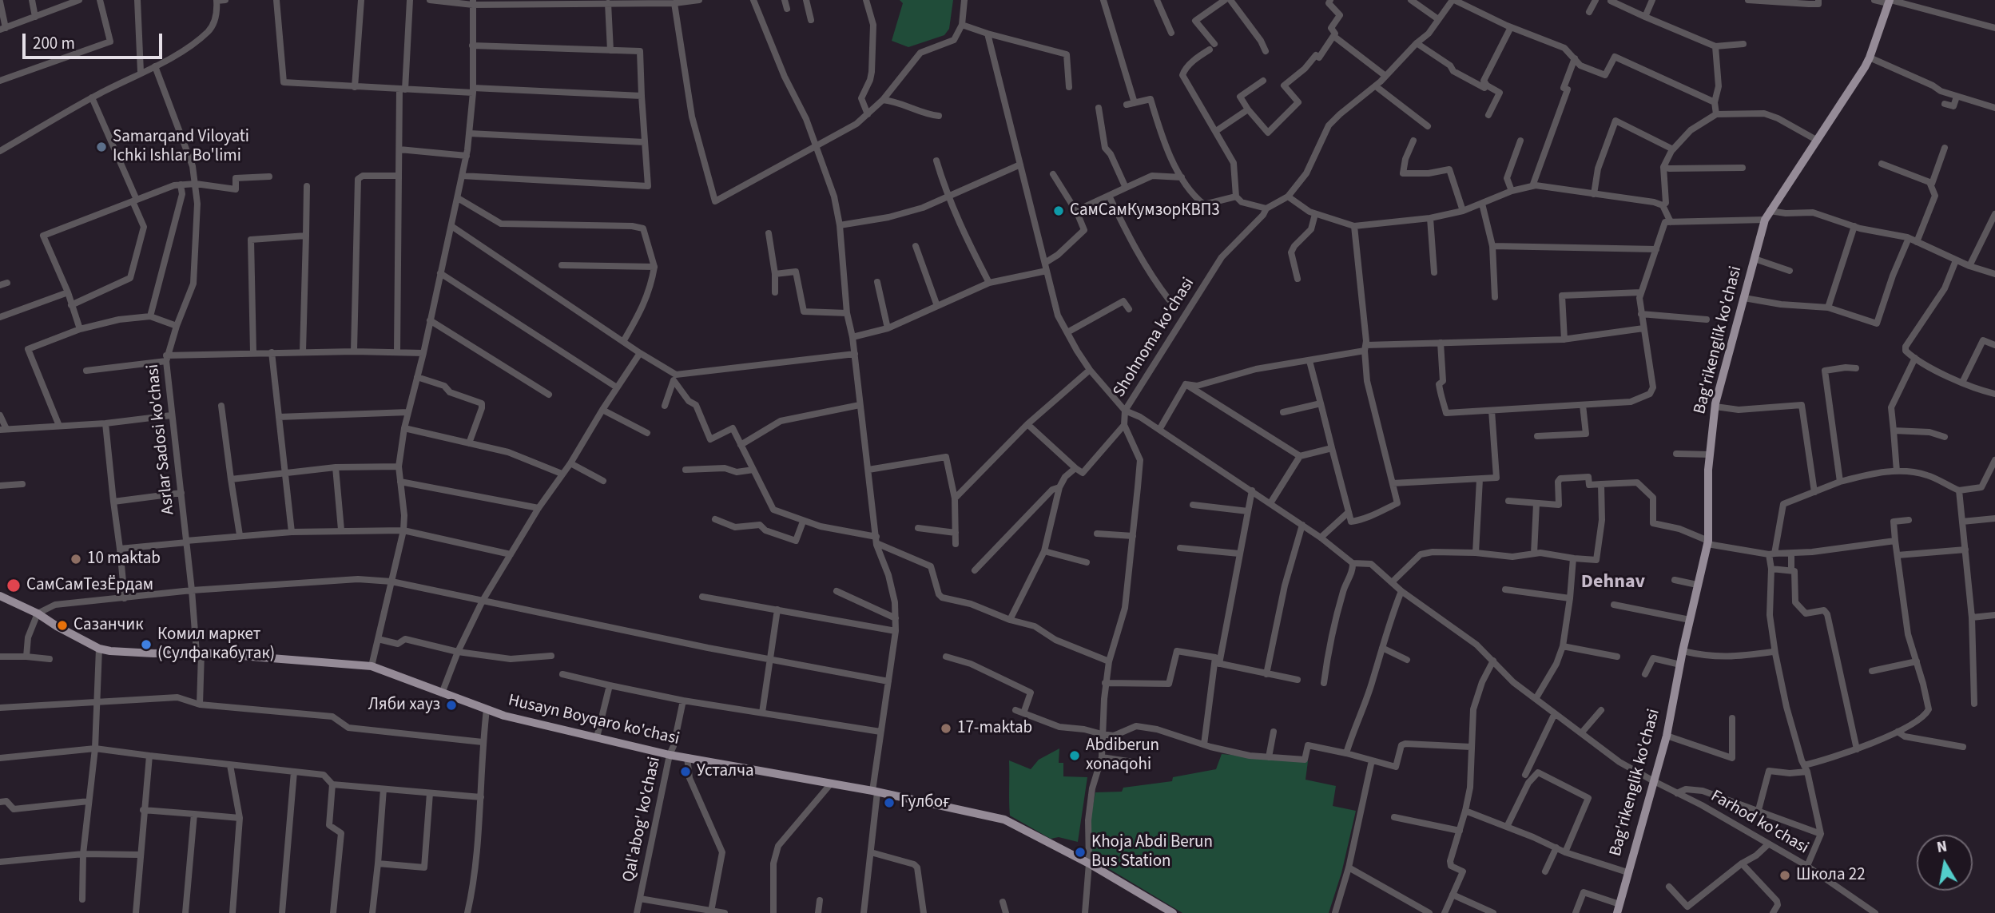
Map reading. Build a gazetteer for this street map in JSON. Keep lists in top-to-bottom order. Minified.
{"streets":{"main road":["Bag'rikenglik ko'chasi","Husayn Boyqaro ko'chasi"],"street":["Shohnoma ko'chasi","Asrlar Sadosi ko'chasi","Qal'abog' ko'chasi","Farhod ko'chasi"]},"crossings":[["Shohnoma ko'chasi","Husayn Boyqaro ko'chasi"],["Bag'rikenglik ko'chasi","Farhod ko'chasi"],["Asrlar Sadosi ko'chasi","Husayn Boyqaro ko'chasi"],["Husayn Boyqaro ko'chasi","Qal'abog' ko'chasi"]],"districts":["Dehnav"],"places":["Samarqand Viloyati Ichki Ishlar Bo'limi","СамСамКумзорКВП3","10 maktab","СамСамТезЁрдам","Сазанчик","Комил маркет (Сулфа кабутак)","Ляби хауз","17-maktab","Abdiberun xonaqohi","Усталча","Гулбоғ","Khoja Abdi Berun Bus Station","Школа 22"],"scale_bar":"200 m","north":"top"}
